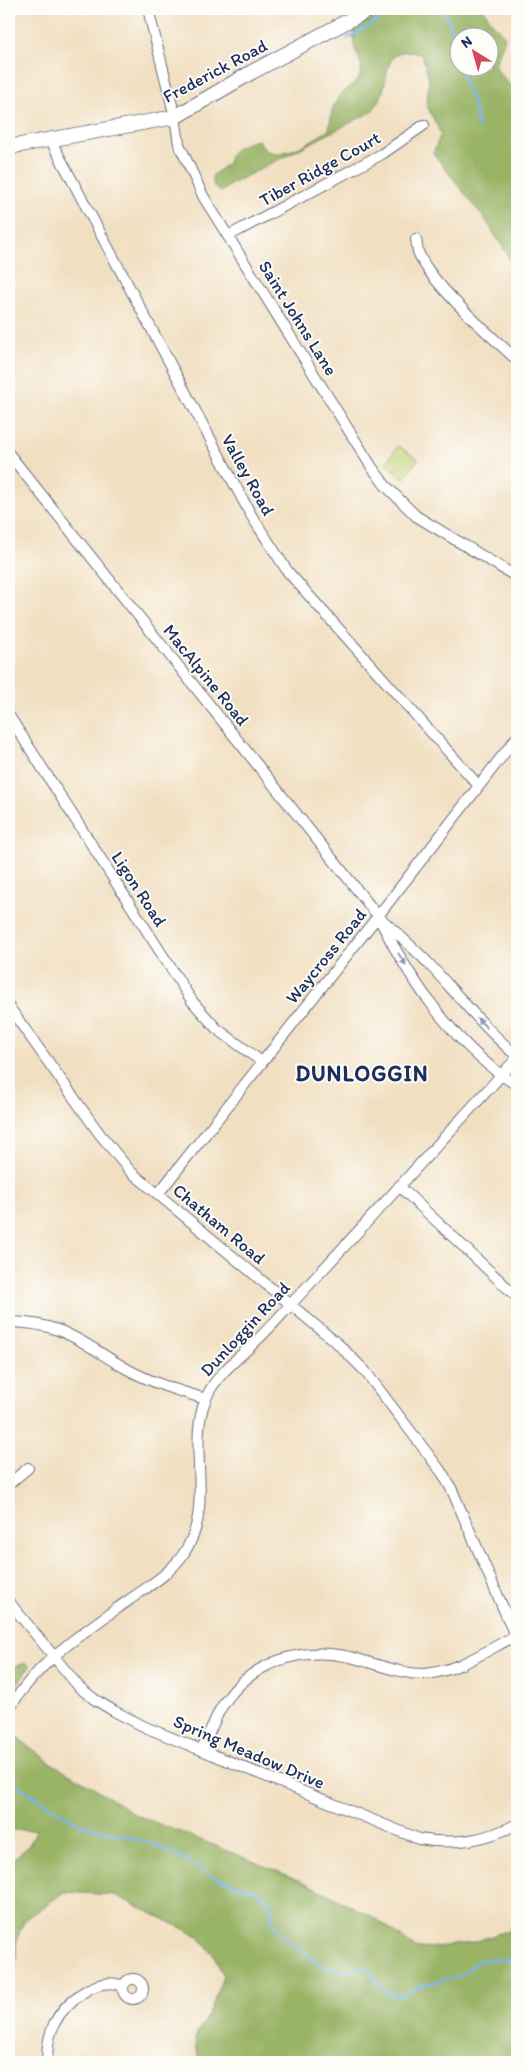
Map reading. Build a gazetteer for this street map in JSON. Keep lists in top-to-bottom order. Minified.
{"streets":{"main road":["Frederick Road"],"street":["Tiber Ridge Court","Saint Johns Lane","Valley Road","MacAlpine Road","Ligon Road","Waycross Road","Chatham Road","Dunloggin Road","Spring Meadow Drive"]},"crossings":[["Frederick Road","Saint Johns Lane"],["Frederick Road","Valley Road"],["Tiber Ridge Court","Saint Johns Lane"],["Valley Road","Waycross Road"],["MacAlpine Road","Waycross Road"],["MacAlpine Road","Dunloggin Road"],["Ligon Road","Waycross Road"],["Waycross Road","Chatham Road"],["Chatham Road","Dunloggin Road"],["Dunloggin Road","Spring Meadow Drive"]],"districts":["DUNLOGGIN"],"north":"top left"}
